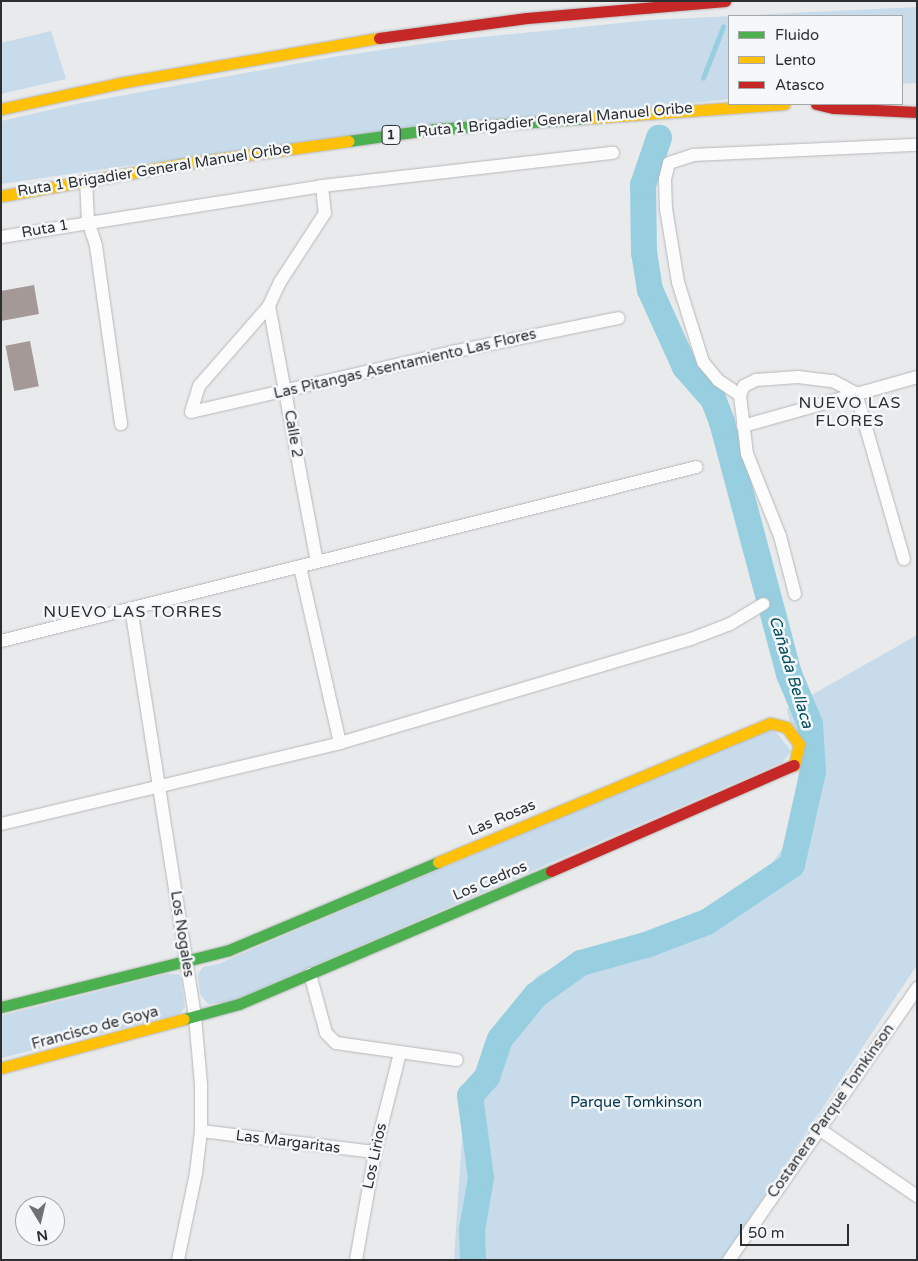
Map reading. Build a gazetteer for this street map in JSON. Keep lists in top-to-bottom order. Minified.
{"streets":{"main road":["Ruta 1 Brigadier General Manuel Oribe","1","Las Rosas","Los Cedros","Francisco de Goya"],"street":["Ruta 1","Las Pitangas Asentamiento Las Flores","Calle 2","Los Nogales","Costanera Parque Tomkinson","Las Margaritas","Los Lirios"]},"crossings":[["Las Pitangas Asentamiento Las Flores","Calle 2"],["Las Rosas","Los Cedros"],["Las Rosas","Los Nogales"],["Los Cedros","Los Nogales"],["Los Cedros","Francisco de Goya"],["Los Nogales","Francisco de Goya"],["Los Nogales","Las Margaritas"],["Las Margaritas","Los Lirios"]],"districts":["NUEVO LAS FLORES","NUEVO LAS TORRES"],"water":["Cañada Bellaca"],"parks":["Parque Tomkinson"],"legend":["Fluido","Lento","Atasco"],"scale_bar":"50 m","north":"bottom"}
